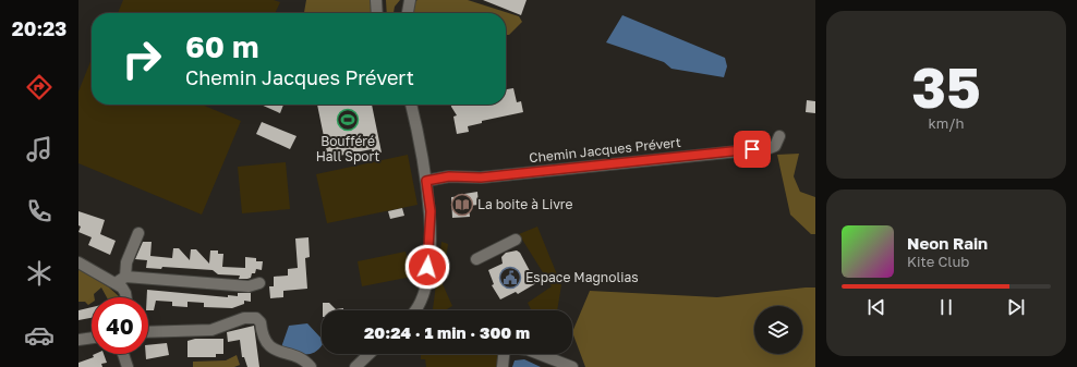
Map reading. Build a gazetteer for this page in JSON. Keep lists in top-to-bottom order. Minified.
{"streets":{"street":["Chemin Jacques Prévert"]},"places":{"sports":["Boufféré Hall Sport"],"library":["La boite à Livre"],"public building":["Espace Magnolias"]},"page":{"tabs":"20:23","tile":["35","km/h"],"turn":["60 m","Chemin Jacques Prévert"],"song":["Neon Rain","Kite Club"],"limit":"40","trip":"20:24 · 1 min · 300 m"}}
